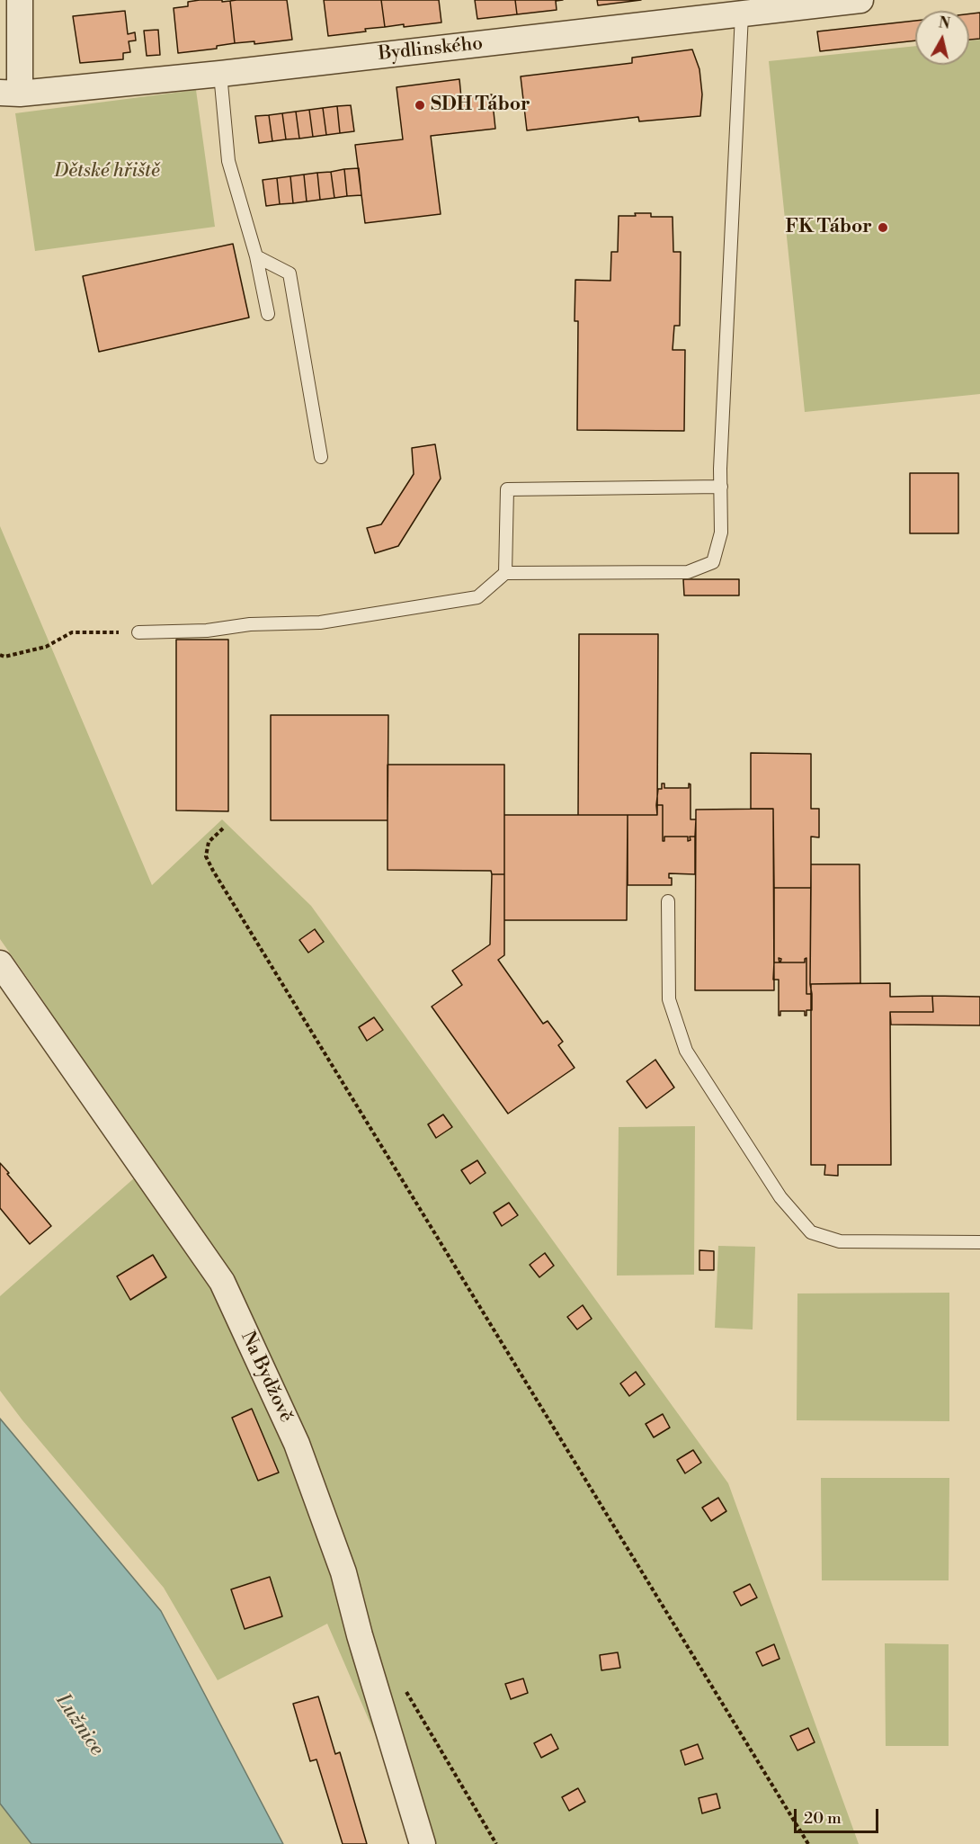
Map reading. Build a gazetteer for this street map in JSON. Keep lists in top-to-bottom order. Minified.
{"streets":{"street":["Bydlinského","Na Bydžově"]},"water":["Lužnice"],"parks":["Dětské hřiště"],"places":["SDH Tábor","FK Tábor"],"scale_bar":"20 m","north":"top"}
